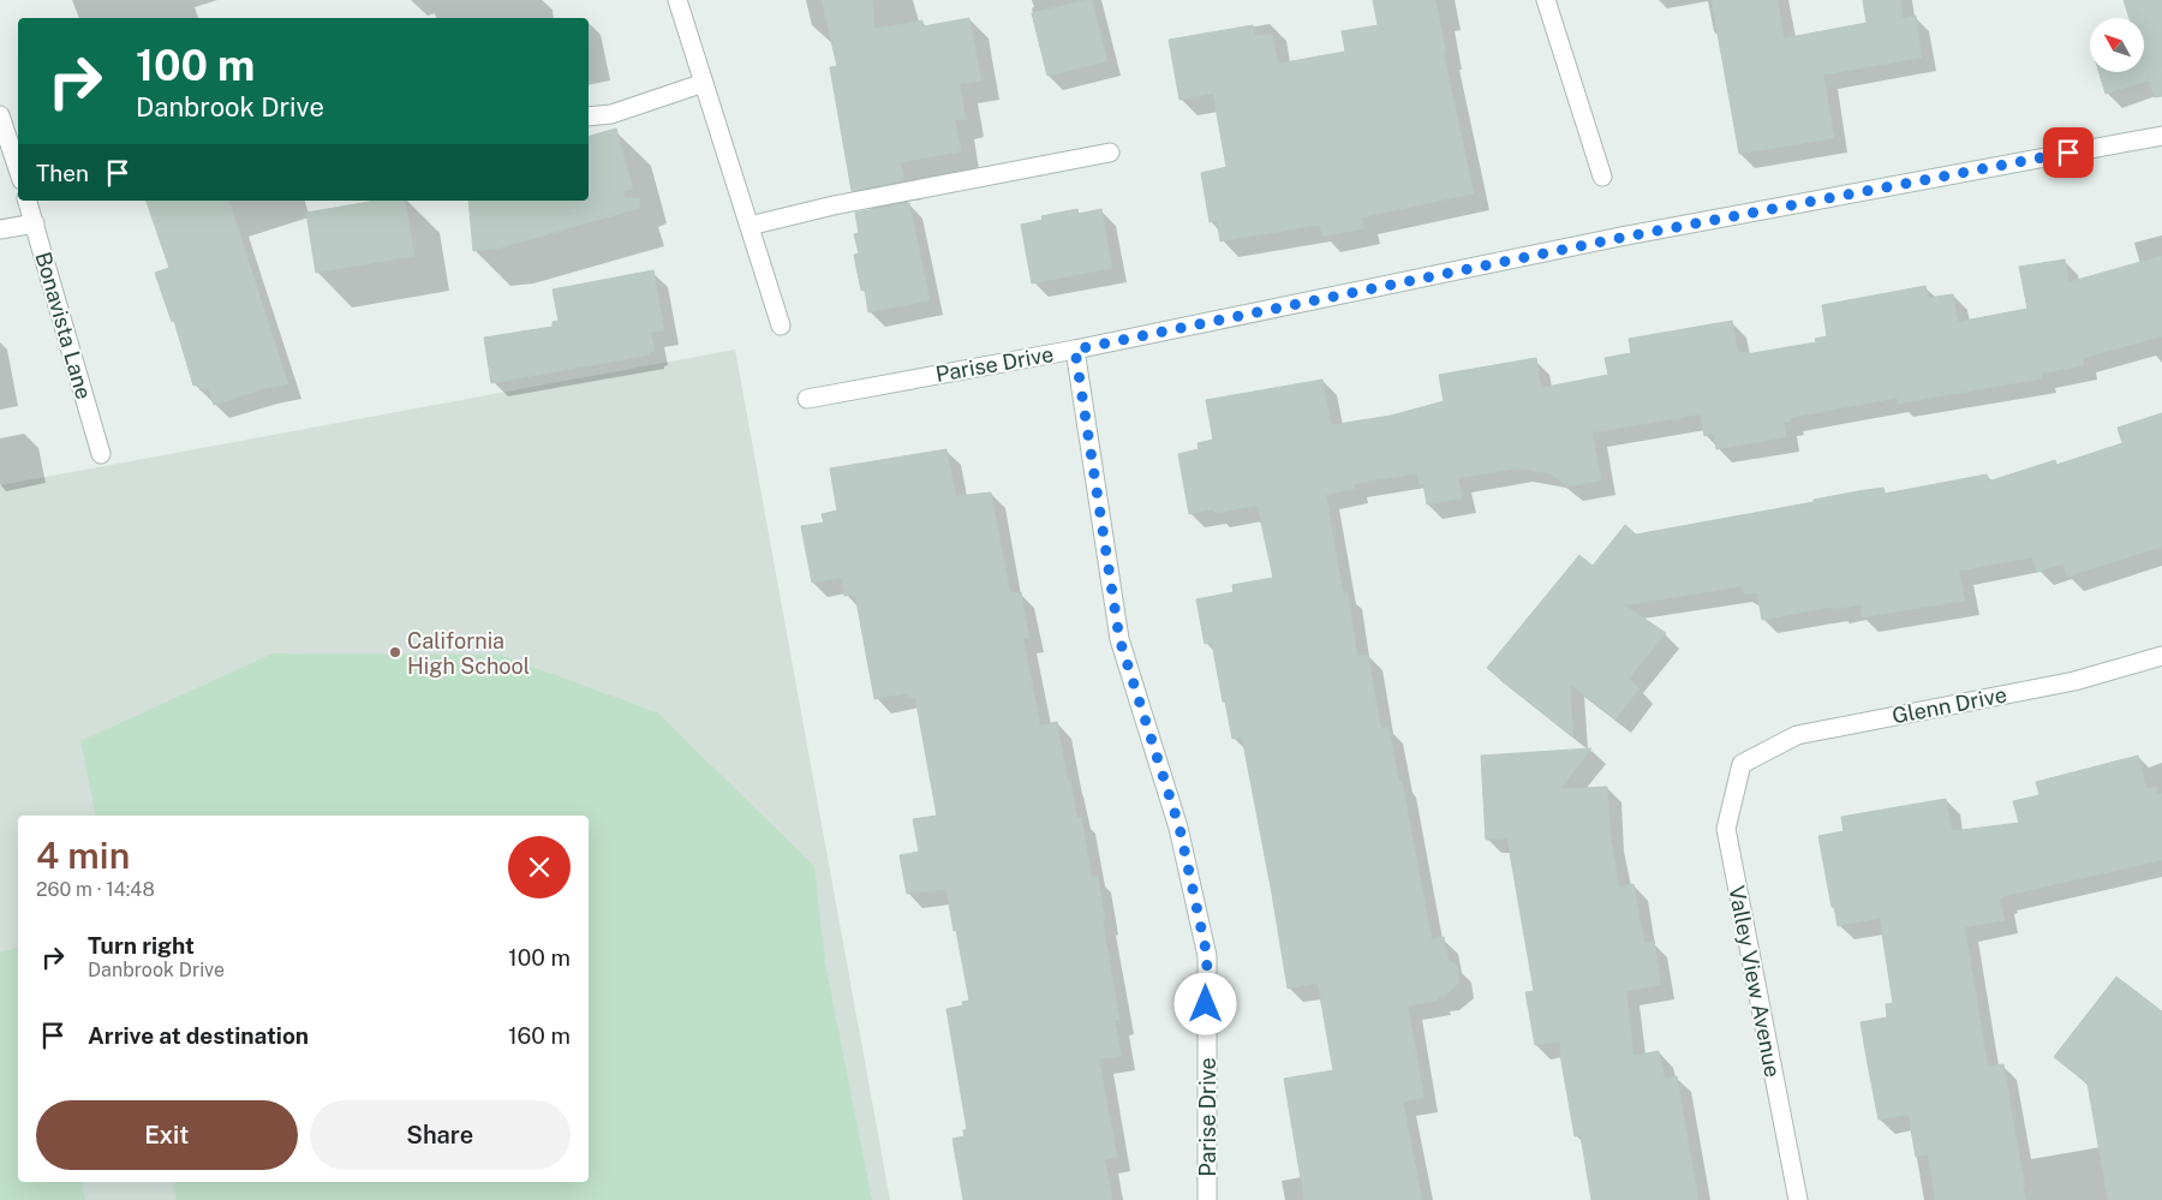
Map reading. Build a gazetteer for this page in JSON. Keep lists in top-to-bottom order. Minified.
{"streets":{"street":["Bonavista Lane","Parise Drive","Glenn Drive","Valley View Avenue"]},"crossings":[["Glenn Drive","Valley View Avenue"]],"places":["California High School"],"north":"top left","page":{"turn":["100 m","Danbrook Drive"],"then":"Then","heading":["4 min","260 m · 14:48"],"list":[{"name":"Turn right","note":"Danbrook Drive","value":"100 m"},{"name":"Arrive at destination","value":"160 m"}],"buttons":["Exit","Share"]}}
